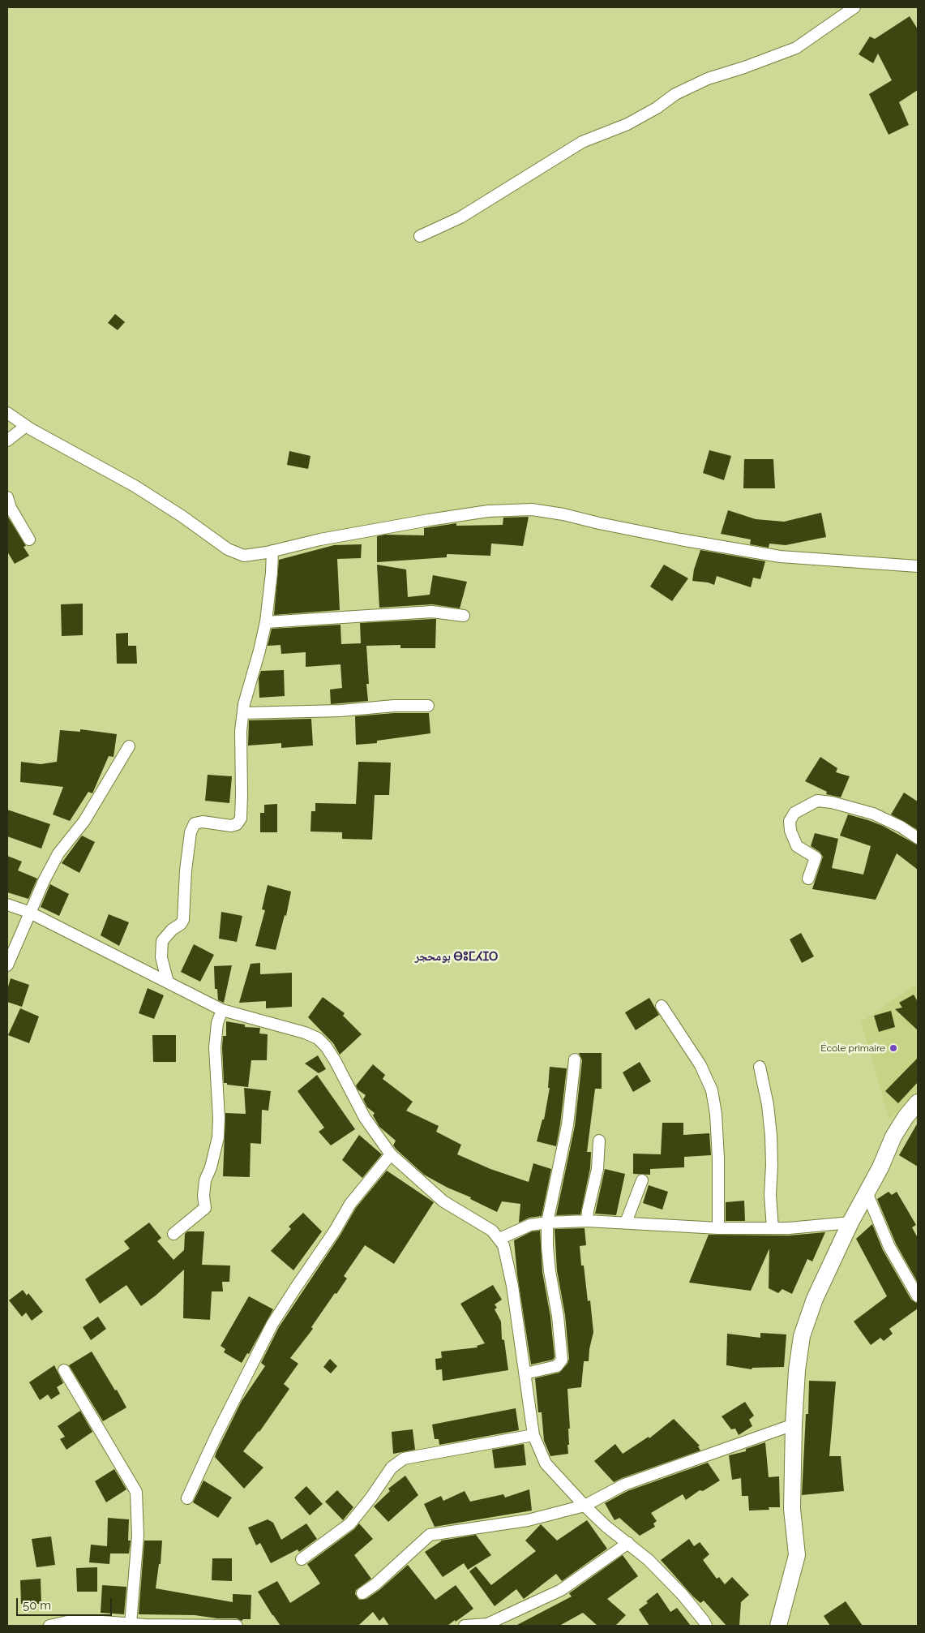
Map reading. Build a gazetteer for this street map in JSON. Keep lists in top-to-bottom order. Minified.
{"districts":["بومحجر ⴱⵓⵎⵃⵊⵔ"],"places":["École primaire"],"scale_bar":"50 m"}
